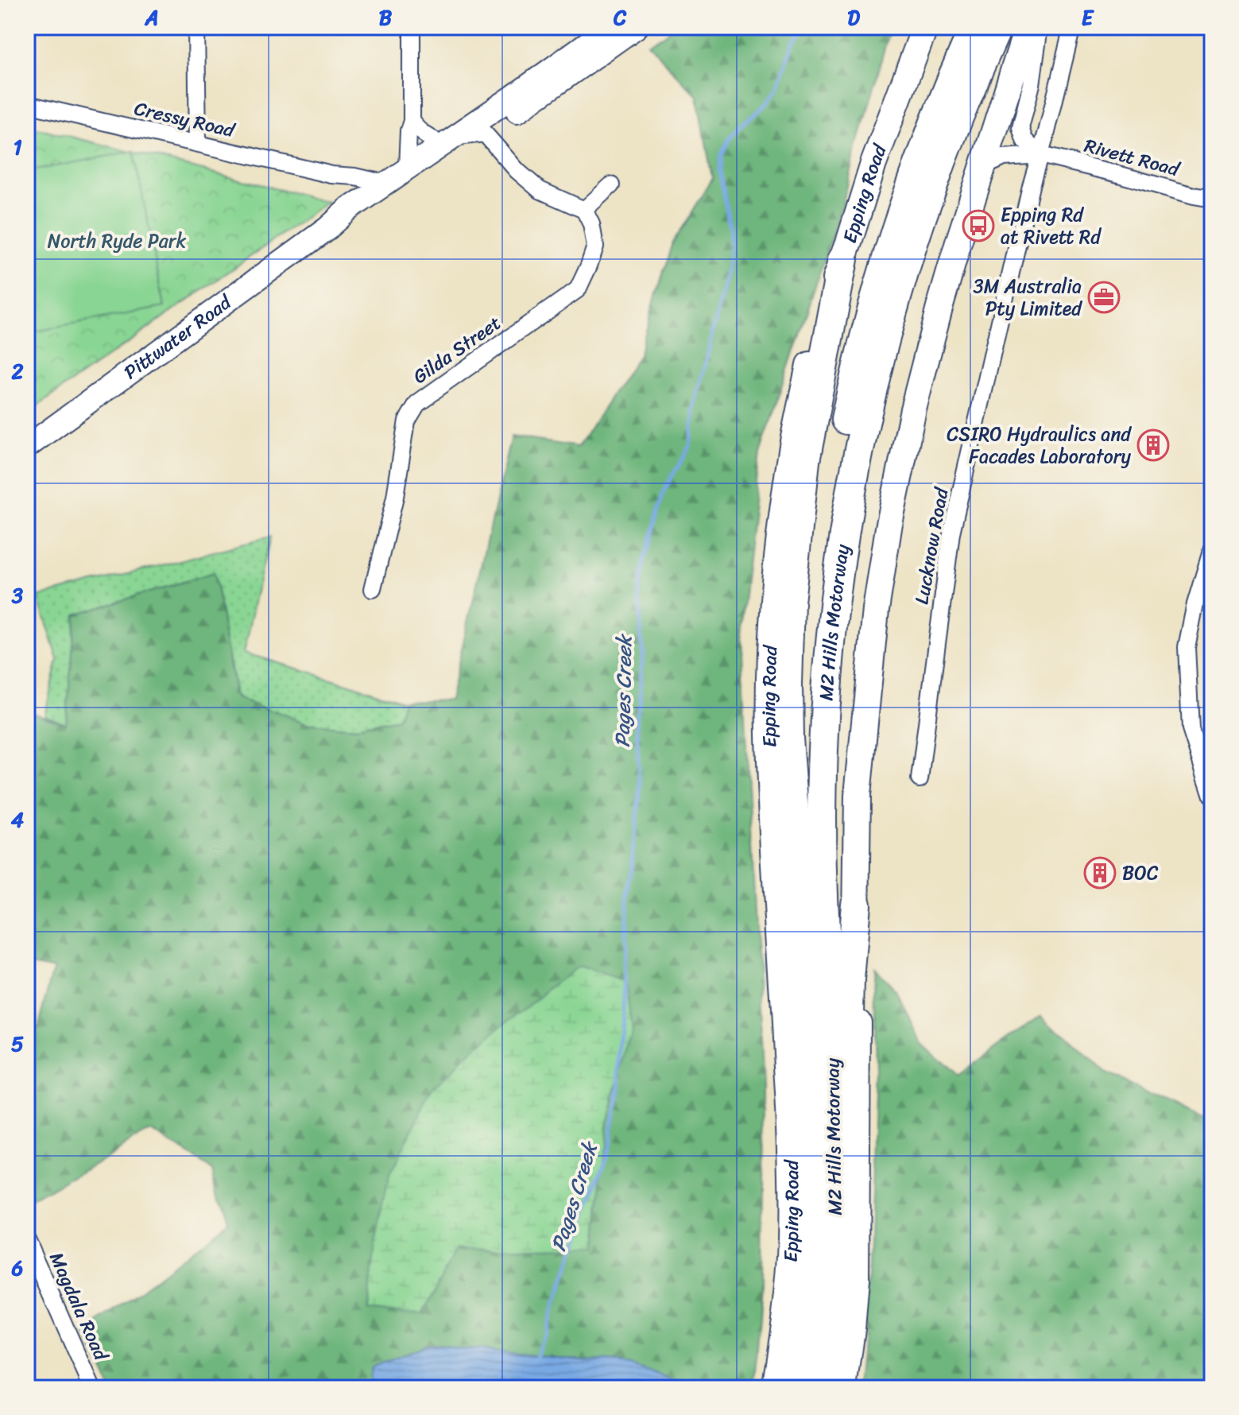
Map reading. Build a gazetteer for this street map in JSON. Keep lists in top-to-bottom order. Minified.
{"streets":{"highway":["M2 Hills Motorway"],"main road":["Epping Road","Pittwater Road"],"street":["Cressy Road","Rivett Road","Gilda Street","Lucknow Road","Magdala Road"]},"crossings":[["Cressy Road","Pittwater Road"],["Rivett Road","Lucknow Road"]],"water":["Pages Creek"],"parks":["North Ryde Park"],"places":{"bus stop":["Epping Rd at Rivett Rd"],"office":["3M Australia Pty Limited"],"building":["CSIRO Hydraulics and Facades Laboratory","BOC"]},"grid":{"columns":["A","B","C","D","E"],"rows":["1","2","3","4","5","6"]}}
